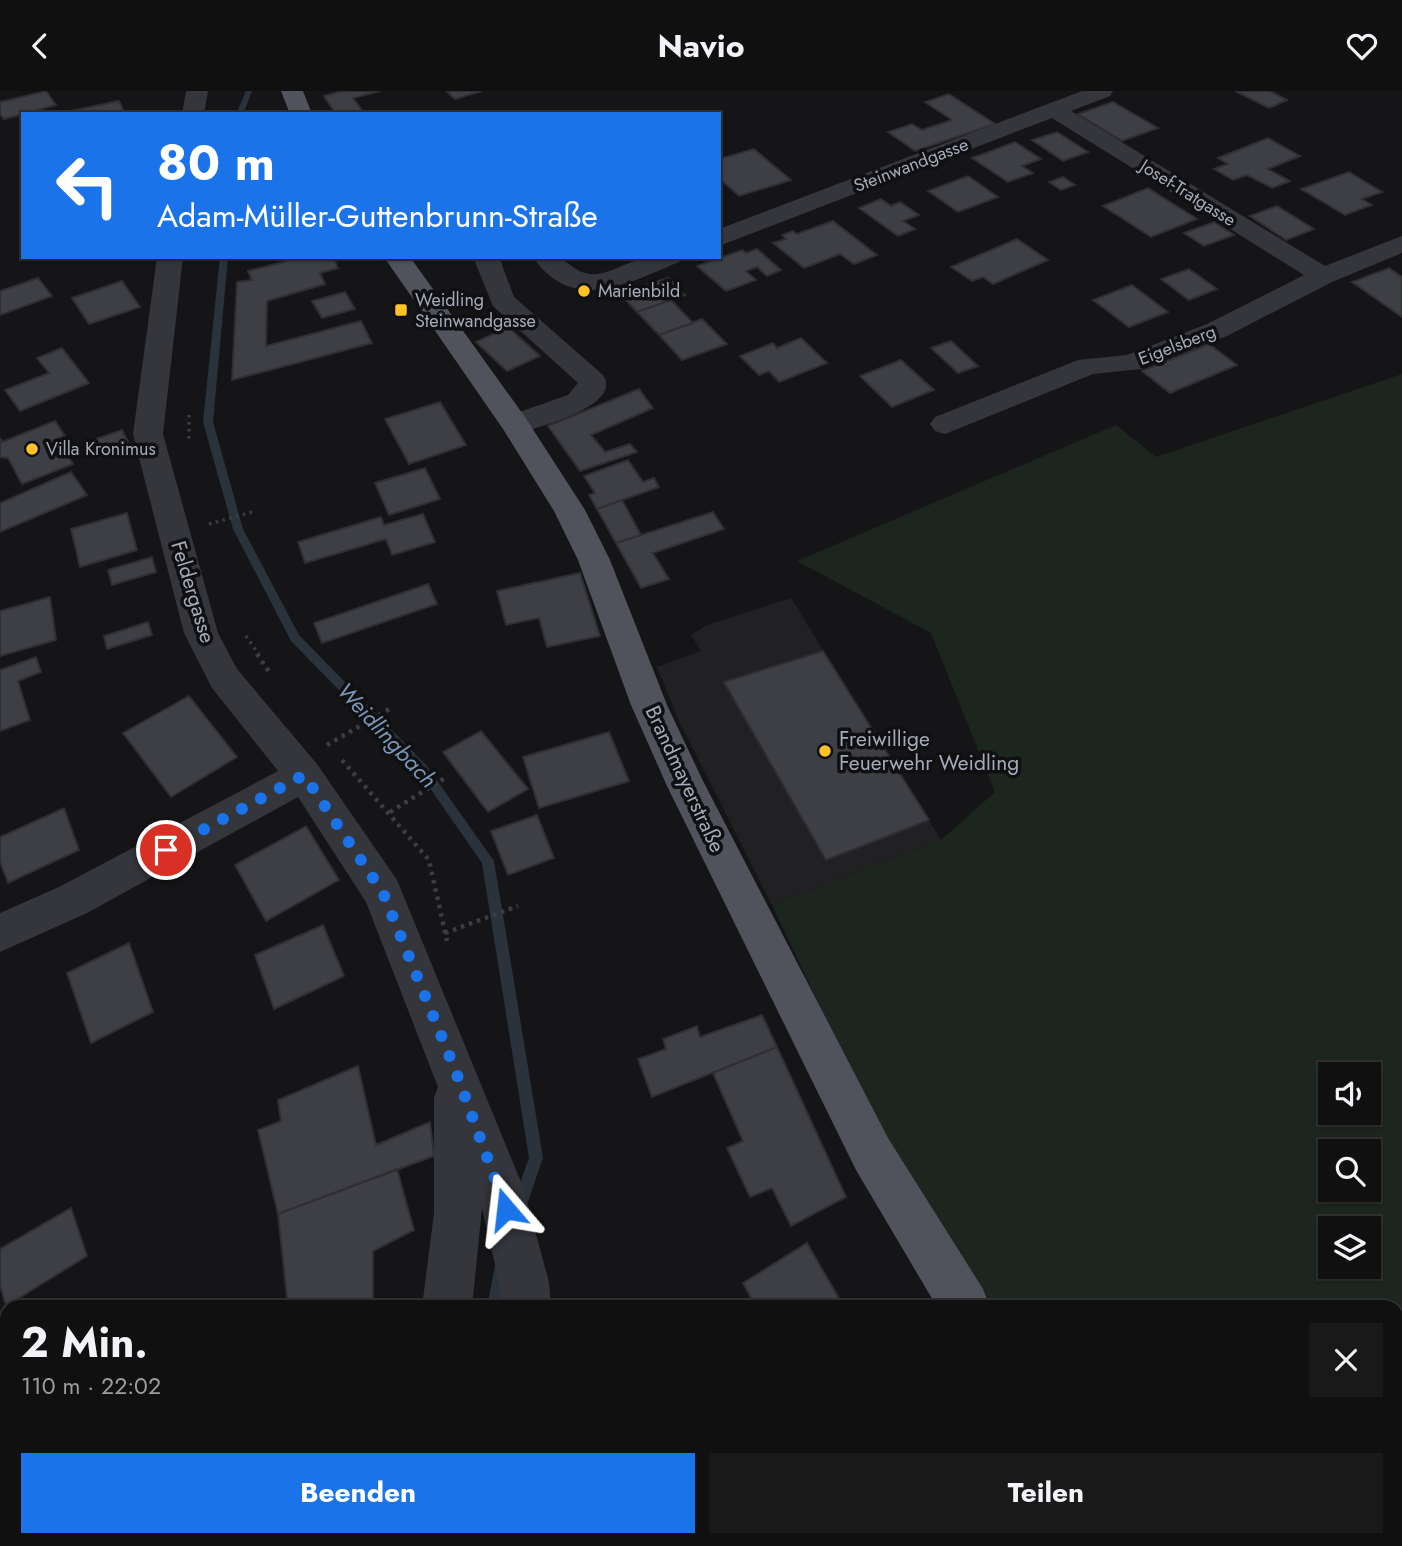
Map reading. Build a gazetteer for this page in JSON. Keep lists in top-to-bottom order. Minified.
{"streets":{"main road":["Brandmayerstraße"],"street":["Steinwandgasse","Josef-Tratgasse","Eigelsberg","Feldergasse"]},"crossings":[["Steinwandgasse","Josef-Tratgasse"],["Josef-Tratgasse","Eigelsberg"]],"water":["Weidlingbach"],"places":{"other":["Marienbild","Villa Kronimus","Freiwillige Feuerwehr Weidling"],"transit":["Weidling Steinwandgasse"]},"page":{"header":"Navio","turn":["80 m","Adam-Müller-Guttenbrunn-Straße"],"heading":["2 Min.","110 m · 22:02"],"buttons":["Beenden","Teilen"]}}
